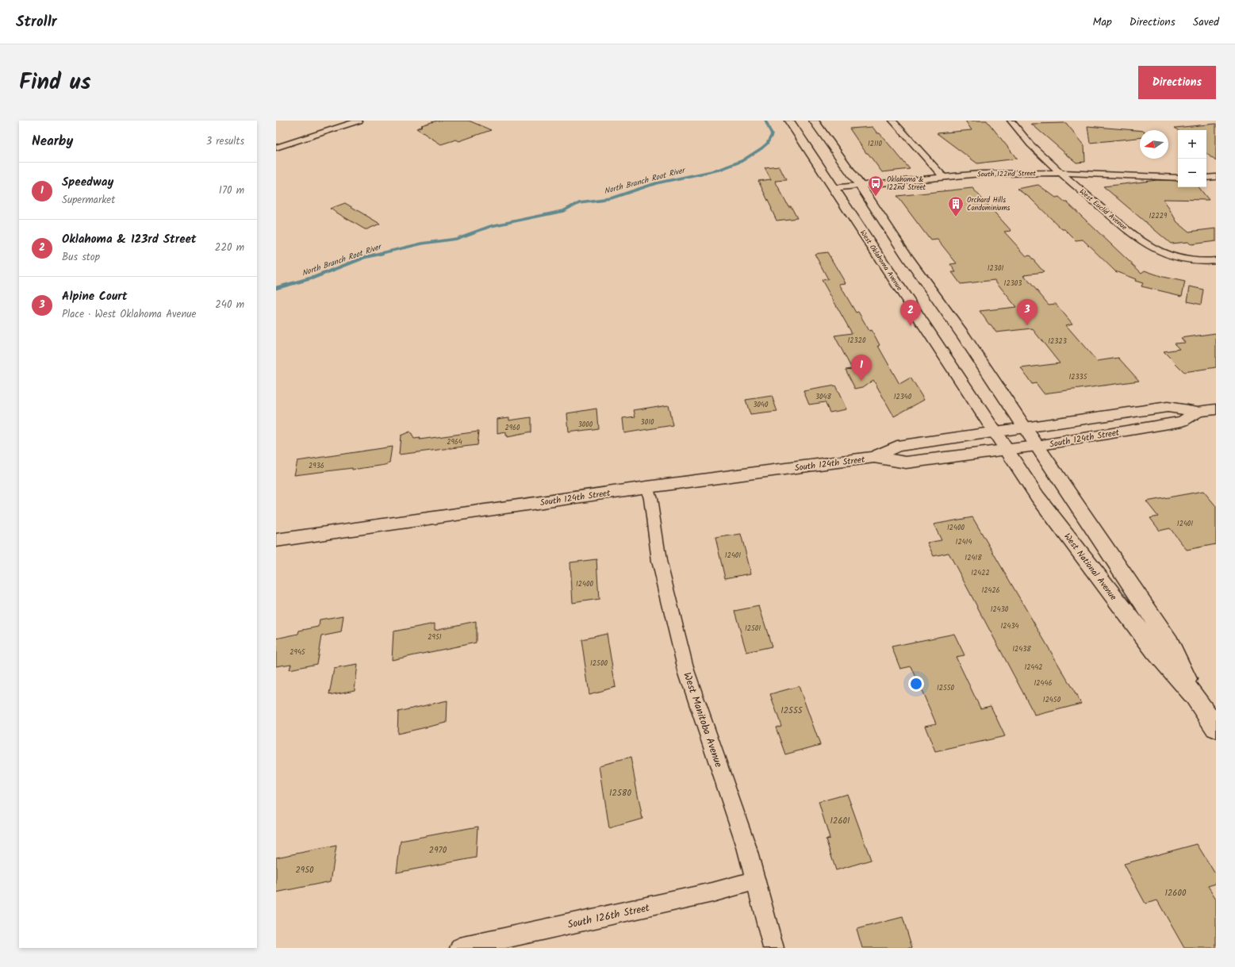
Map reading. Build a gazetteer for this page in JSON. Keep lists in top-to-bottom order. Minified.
{"streets":{"main road":["West Oklahoma Avenue","West National Avenue"],"street":["South 122nd Street","West Euclid Avenue","South 124th Street","West Manitoba Avenue","South 126th Street"]},"crossings":[["South 122nd Street","West Euclid Avenue"],["South 122nd Street","West Oklahoma Avenue"],["West Oklahoma Avenue","South 124th Street"],["West Oklahoma Avenue","West National Avenue"],["South 124th Street","West National Avenue"],["South 124th Street","West Manitoba Avenue"],["West Manitoba Avenue","South 126th Street"]],"water":["North Branch Root River"],"places":{"bus stop":["Oklahoma & 122nd Street"],"building":["Orchard Hills Condominiums"]},"house_numbers":["12110","12229","12301","12303","12320","12323","12335","3048","12340","3040","3010","3000","2960","2964","2936","12401","12400","12414","12401","12418","12422","12400","12426","12430","12434","12501","2951","12438","2945","12500","12442","12446","12550","12450","12555","12580","12601","2970","2950","12600"],"north":"left","page":{"header":"Strollr","nav":["Map","Directions","Saved"],"title":"Find us","buttons":"Directions","heading":["Nearby","3 results"],"map_buttons":["+","−"],"list":[{"mark":"1","name":"Speedway","note":"Supermarket","value":"170 m"},{"mark":"2","name":"Oklahoma & 123rd Street","note":"Bus stop","value":"220 m"},{"mark":"3","name":"Alpine Court","note":"Place · West Oklahoma Avenue","value":"240 m"}],"pins":["3","2","1"]}}
